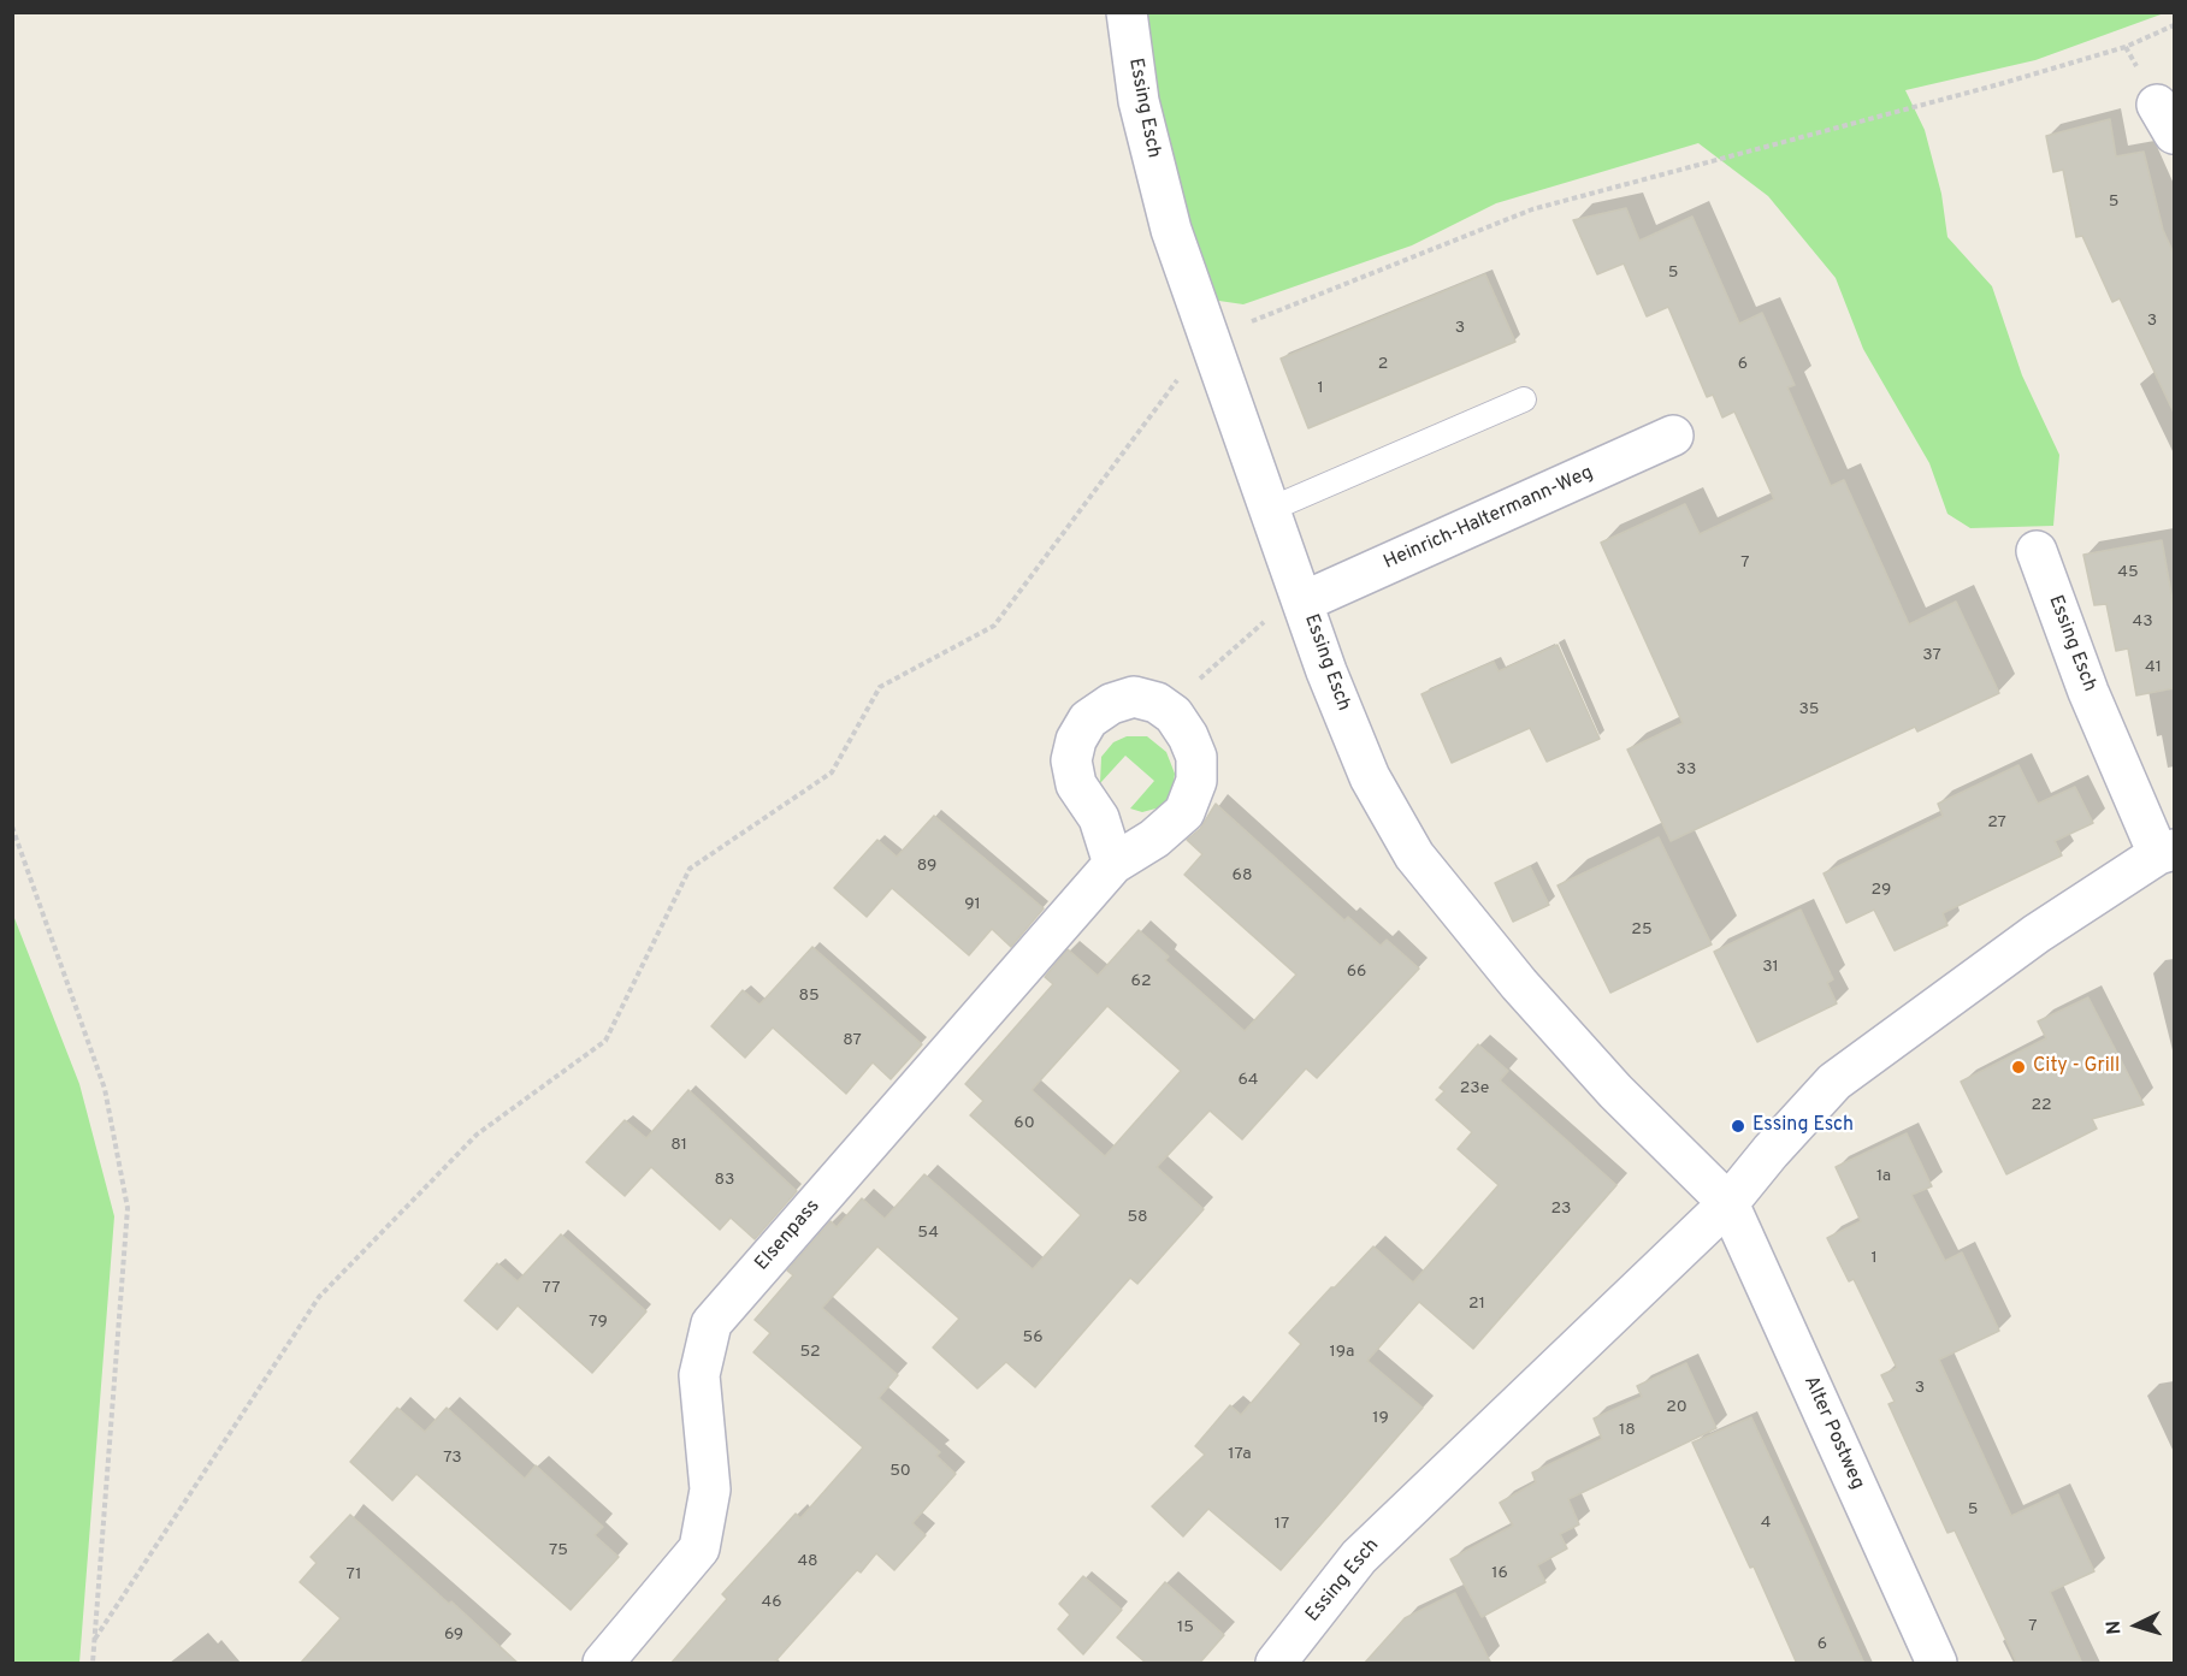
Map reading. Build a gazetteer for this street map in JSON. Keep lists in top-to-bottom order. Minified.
{"streets":{"street":["Essing Esch","Heinrich-Haltermann-Weg","Elsenpass","Alter Postweg"]},"crossings":[["Essing Esch","Heinrich-Haltermann-Weg"],["Essing Esch","Alter Postweg"]],"places":["City - Grill","Essing Esch"],"house_numbers":["5","5","3","3","2","6","1","7","45","43","37","41","35","33","27","89","68","29","91","25","31","66","62","85","87","64","23e","22","60","81","1a","83","23","58","54","1","77","21","79","56","52","19a","3","20","19","18","17a","73","50","5","4","17","75","48","16","71","46","7","15","69","6"],"north":"left"}
